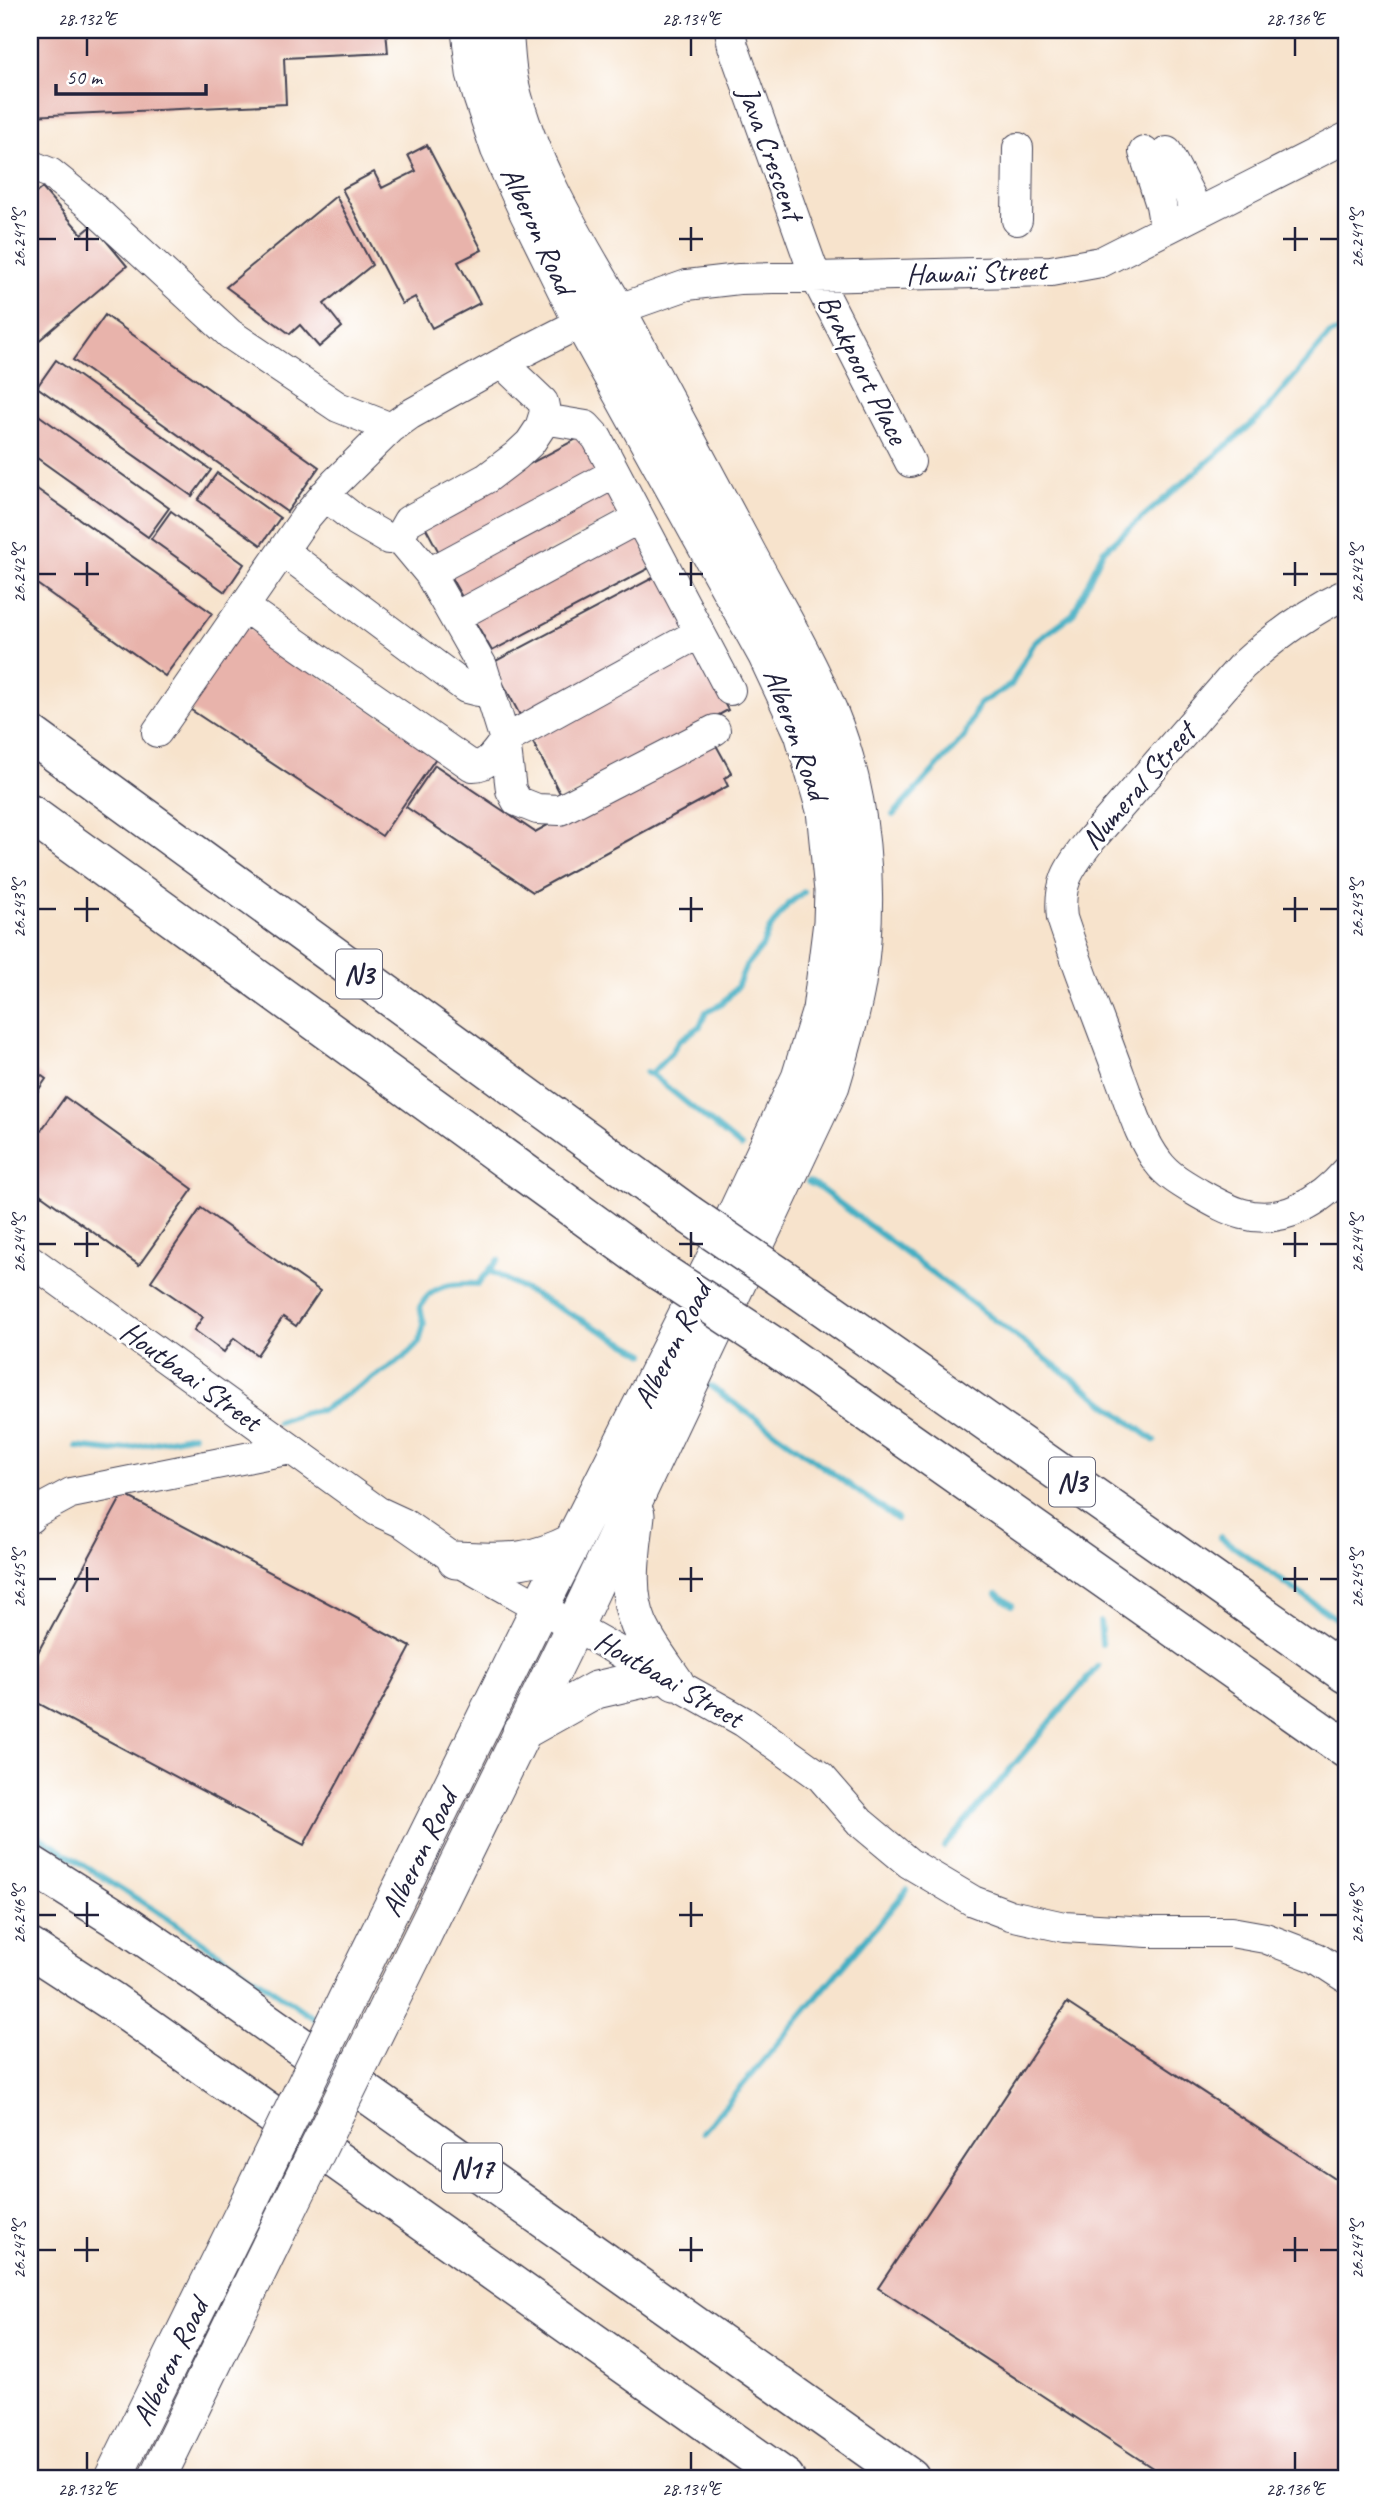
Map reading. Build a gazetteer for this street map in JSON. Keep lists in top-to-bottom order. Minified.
{"streets":{"highway":["N3","N17"],"main road":["Alberon Road"],"street":["Java Crescent","Hawaii Street","Brakpoort Place","Numeral Street","Houtbaai Street"]},"crossings":[["Java Crescent","Hawaii Street"],["Java Crescent","Brakpoort Place"],["Alberon Road","Hawaii Street"],["Alberon Road","Houtbaai Street"],["Hawaii Street","Brakpoort Place"]],"scale_bar":"50 m","coordinates":["28.132°E","28.134°E","28.136°E","26.241°S","26.242°S","26.243°S","26.244°S","26.245°S","26.246°S","26.247°S"]}
